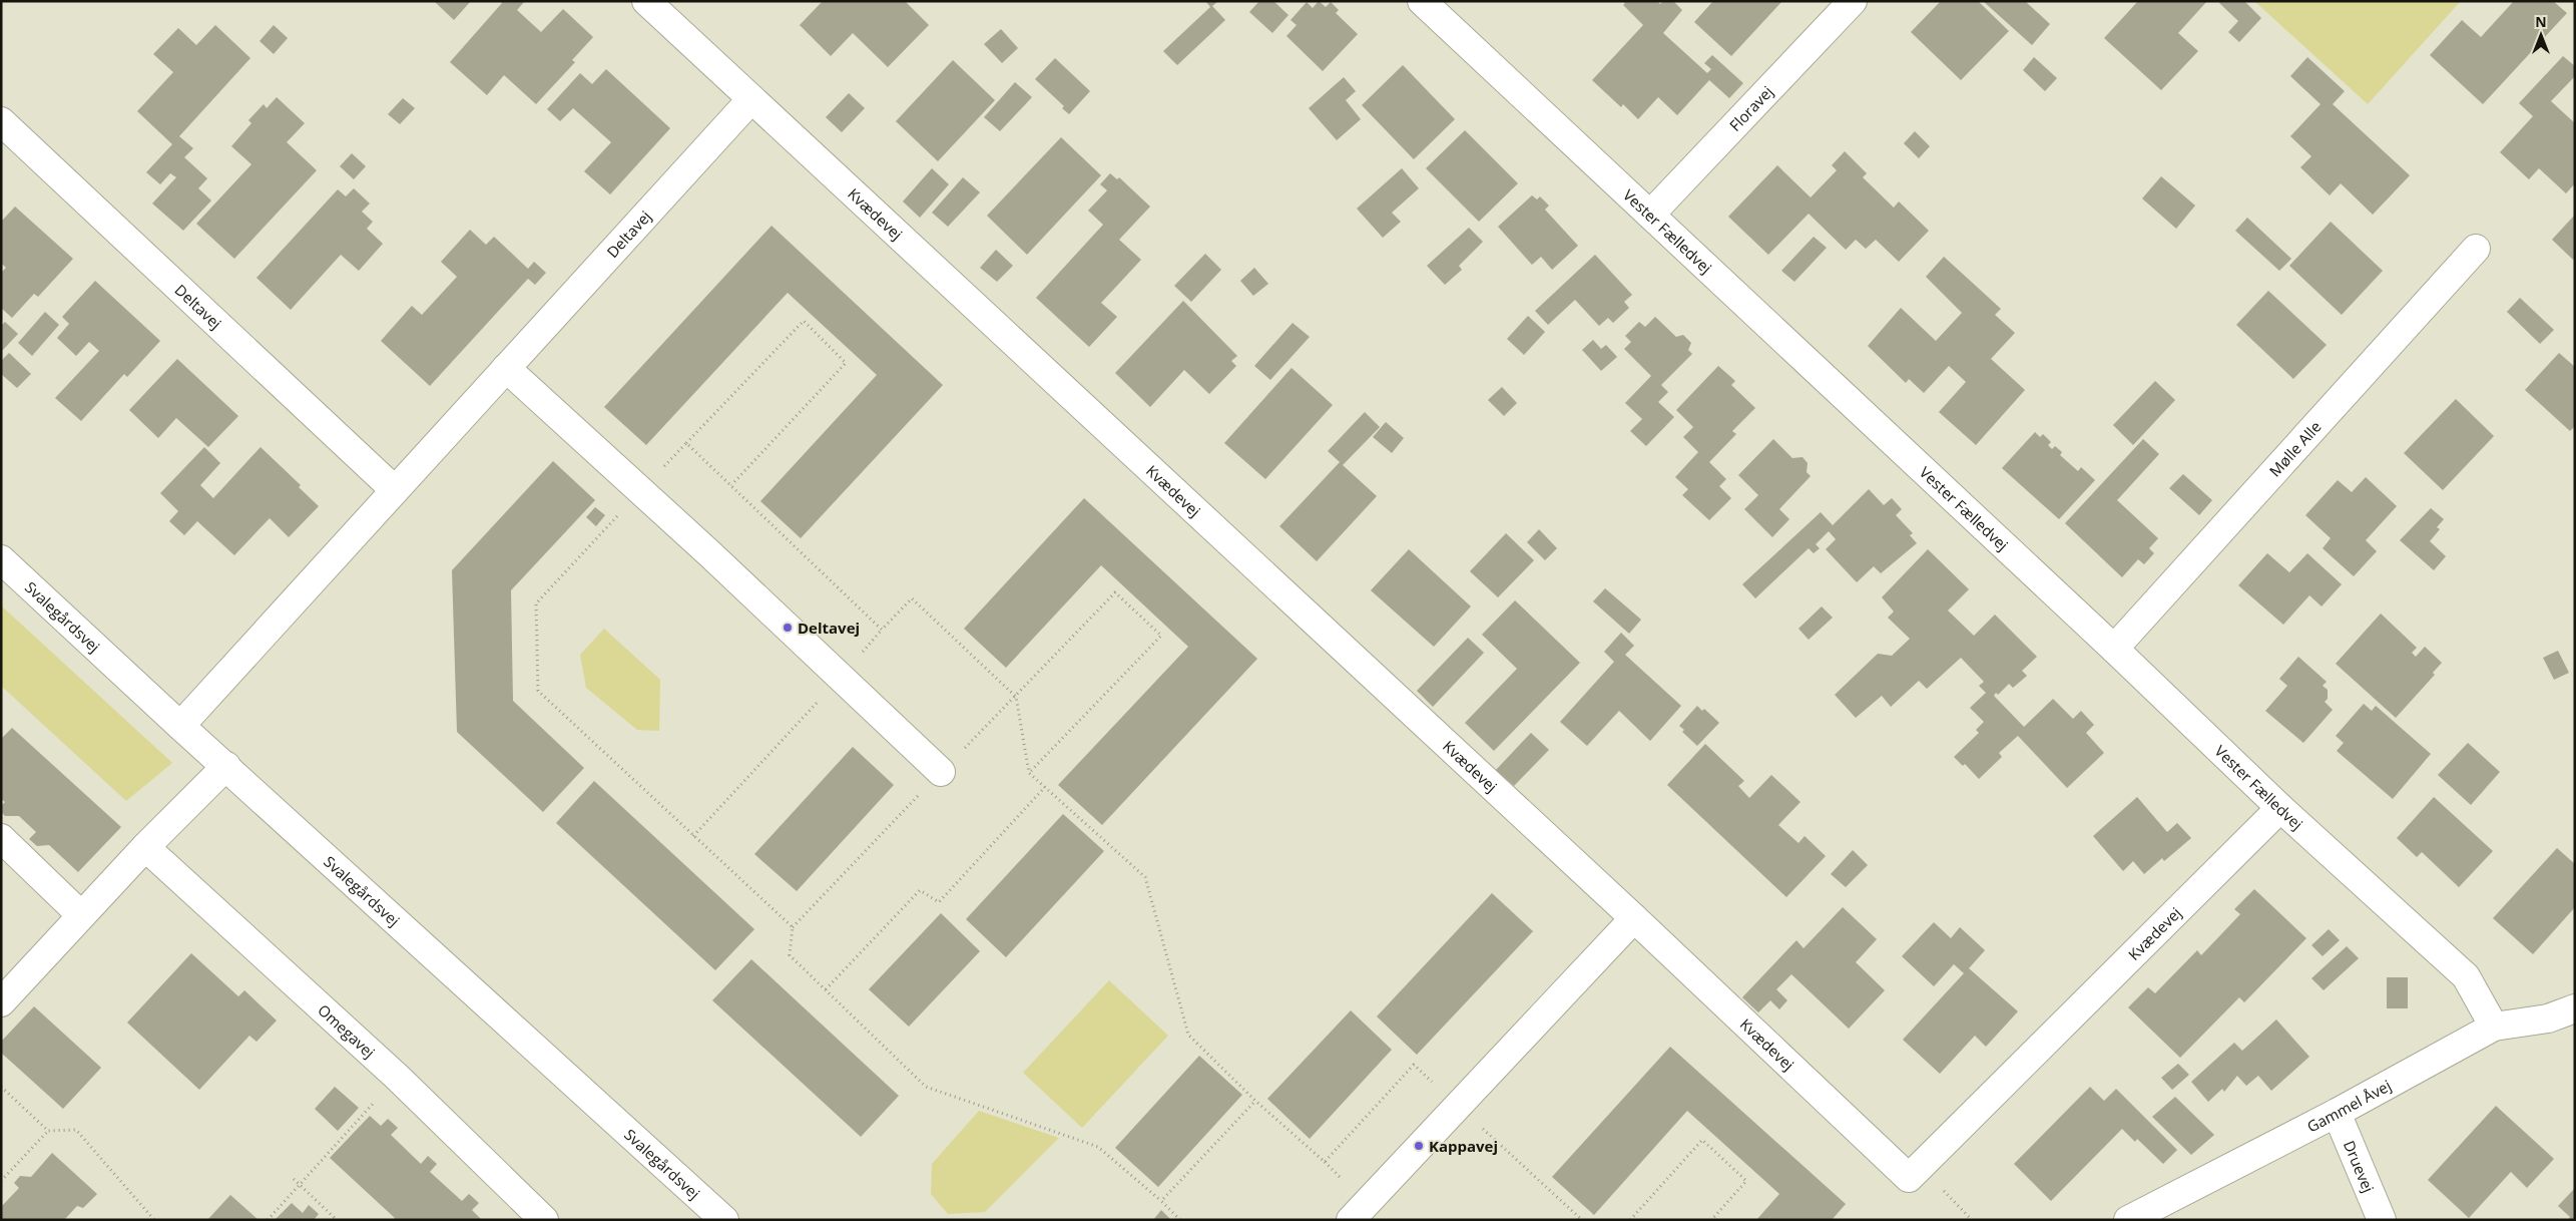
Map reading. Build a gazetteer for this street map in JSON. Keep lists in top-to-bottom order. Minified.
{"streets":{"street":["Floravej","Kvædevej","Vester Fælledvej","Deltavej","Mølle Alle","Svalegårdsvej","Omegavej","Gammel Åvej","Druevej"]},"crossings":[["Floravej","Vester Fælledvej"],["Kvædevej","Vester Fælledvej"],["Kvædevej","Deltavej"],["Vester Fælledvej","Mølle Alle"],["Vester Fælledvej","Gammel Åvej"],["Deltavej","Svalegårdsvej"],["Gammel Åvej","Druevej"]],"places":["Deltavej","Kappavej"],"north":"top"}
